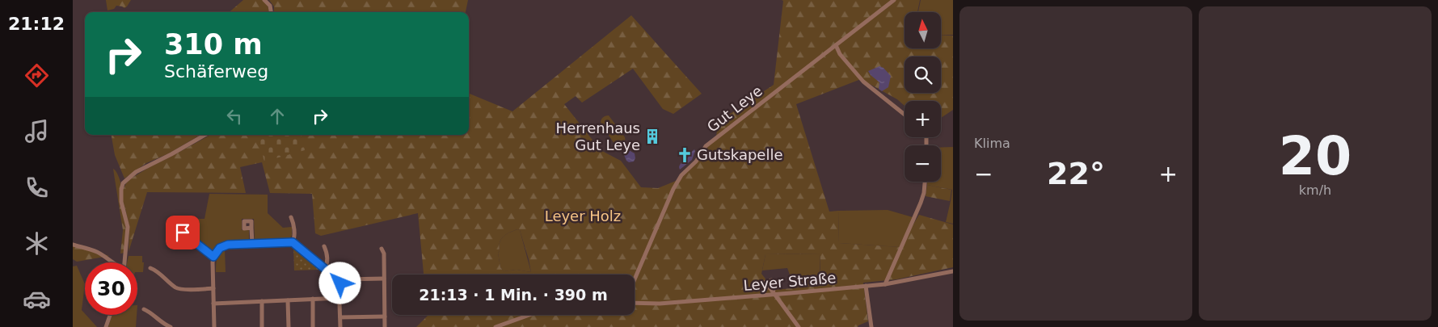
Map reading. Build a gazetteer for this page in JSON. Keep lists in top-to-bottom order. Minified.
{"streets":{"street":["Gut Leye","Leyer Straße"]},"parks":["Leyer Holz"],"places":{"building":["Herrenhaus Gut Leye"],"church":["Gutskapelle"]},"north":"top","page":{"tabs":"21:12","tile":["Klima",["20","km/h"]],"map_buttons":["+","−"],"turn":["310 m","Schäferweg"],"heat":["−","22°","+"],"limit":"30","trip":"21:13 · 1 Min. · 390 m"}}
